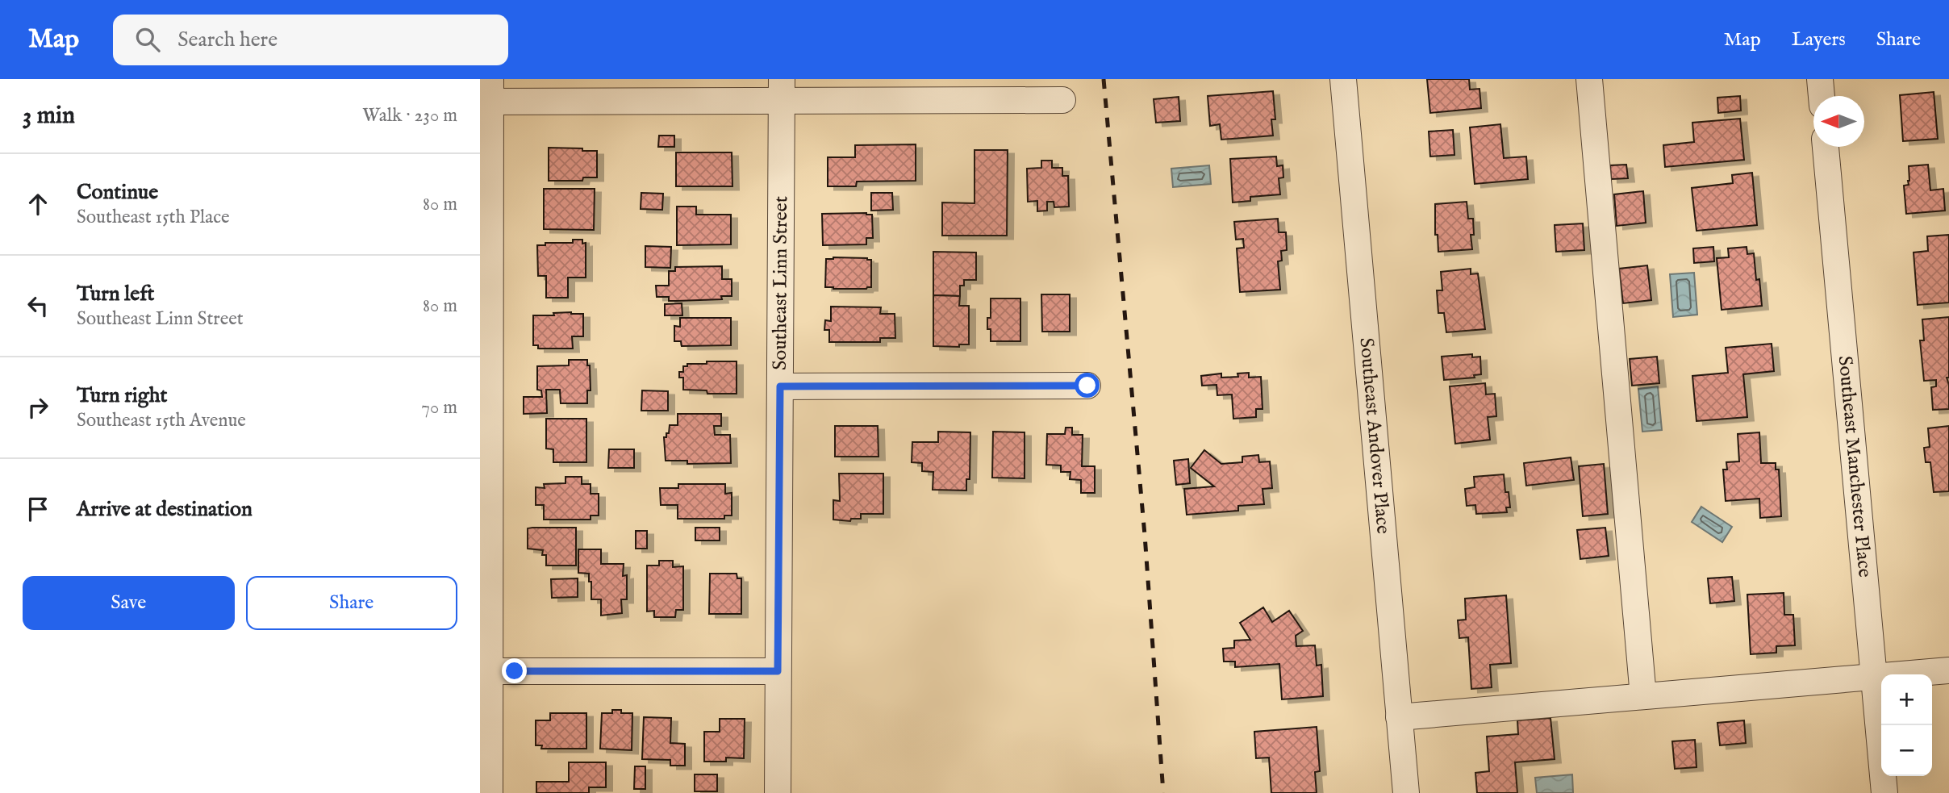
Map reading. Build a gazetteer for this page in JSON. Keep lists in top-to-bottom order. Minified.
{"streets":{"street":["Southeast Linn Street","Southeast Andover Place","Southeast Manchester Place"]},"north":"left","page":{"header":"Map","search":"Search here","nav":["Map","Layers","Share"],"heading":["3 min","Walk · 230 m"],"list":[["Continue","Southeast 15th Place","80 m"],["Turn left","Southeast Linn Street","80 m"],["Turn right","Southeast 15th Avenue","70 m"],"Arrive at destination"],"buttons":["Save","Share"],"map_buttons":["+","−"]}}
